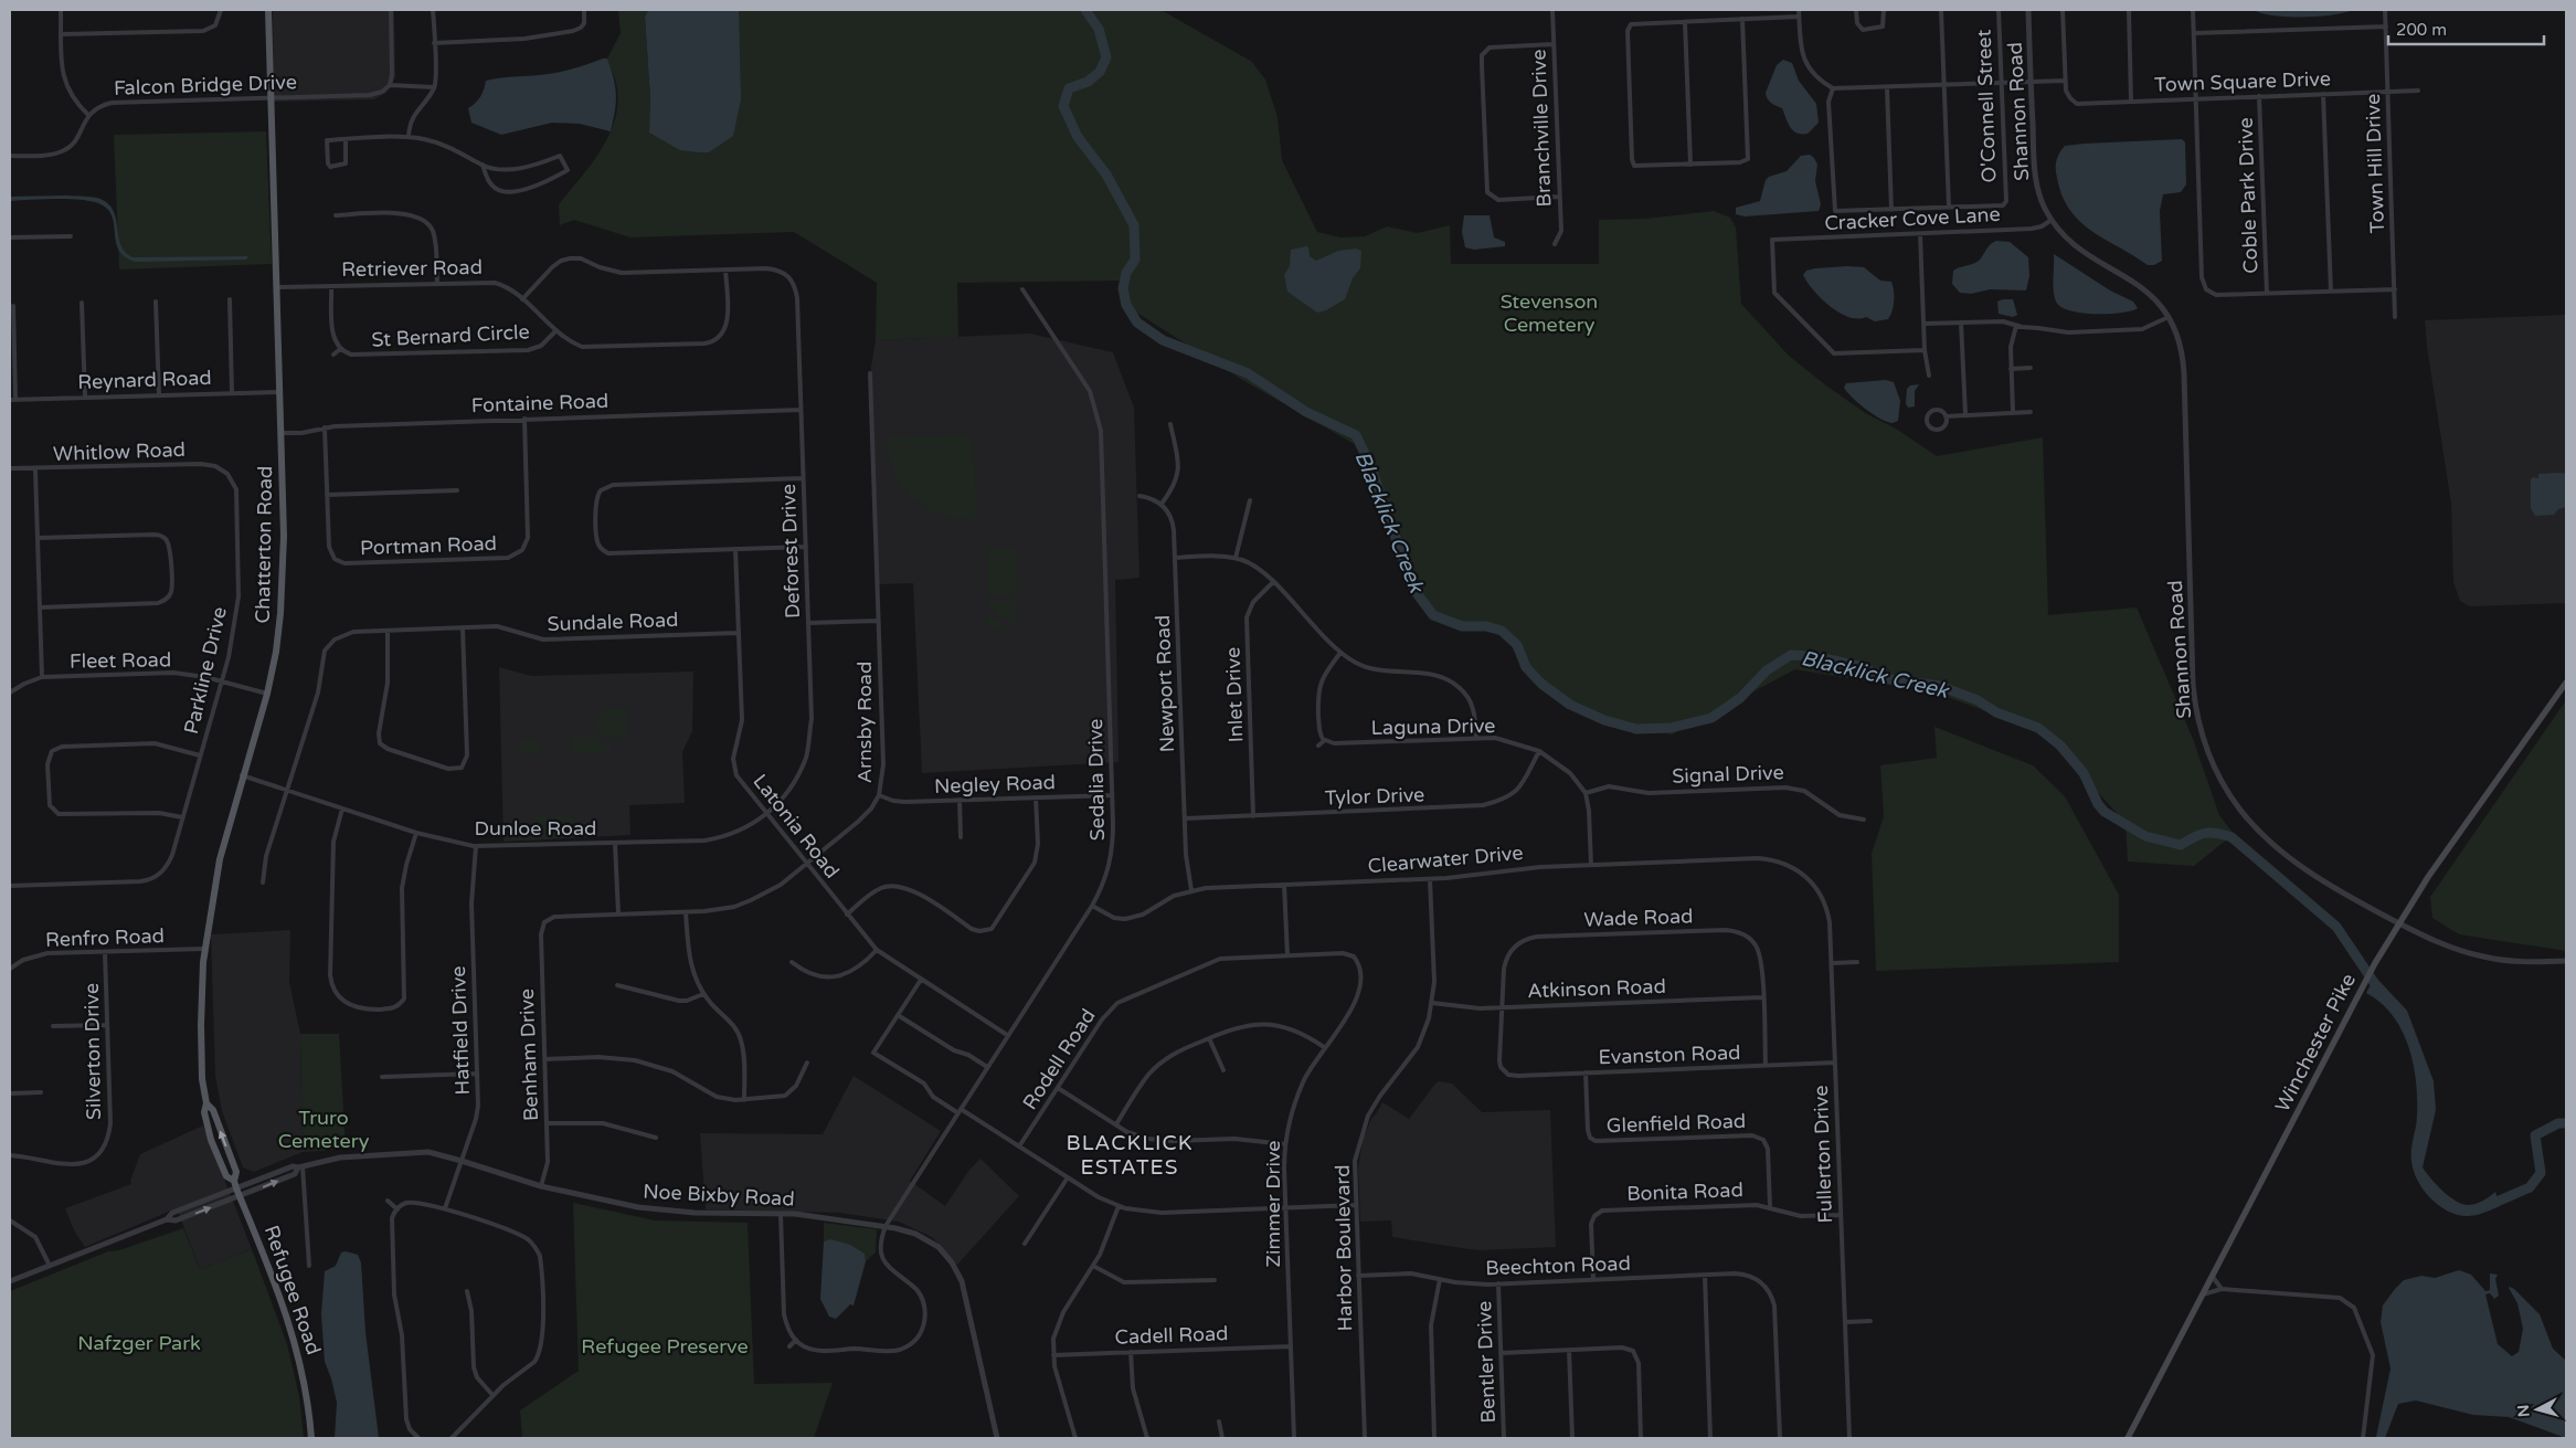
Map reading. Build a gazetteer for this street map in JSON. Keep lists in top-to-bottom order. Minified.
{"streets":{"main road":["Chatterton Road","Winchester Pike","Refugee Road"],"street":["Town Square Drive","Falcon Bridge Drive","O'Connell Street","Shannon Road","Branchville Drive","Town Hill Drive","Coble Park Drive","Cracker Cove Lane","Retriever Road","St Bernard Circle","Reynard Road","Fontaine Road","Whitlow Road","Portman Road","Deforest Drive","Sundale Road","Fleet Road","Parkline Drive","Newport Road","Inlet Drive","Arnsby Road","Laguna Drive","Signal Drive","Sedalia Drive","Negley Road","Tylor Drive","Latonia Road","Dunloe Road","Clearwater Drive","Wade Road","Renfro Road","Atkinson Road","Hatfield Drive","Silverton Drive","Benham Drive","Evanston Road","Rodell Road","Glenfield Road","Fullerton Drive","Bonita Road","Noe Bixby Road","Zimmer Drive","Harbor Boulevard","Beechton Road","Cadell Road","Bentler Drive"]},"crossings":[["Town Square Drive","Town Hill Drive"],["Town Square Drive","Coble Park Drive"],["Falcon Bridge Drive","Chatterton Road"],["Shannon Road","Cracker Cove Lane"],["Shannon Road","Winchester Pike"],["Retriever Road","St Bernard Circle"],["Retriever Road","Chatterton Road"],["Retriever Road","Deforest Drive"],["Reynard Road","Chatterton Road"],["Fontaine Road","Chatterton Road"],["Fontaine Road","Portman Road"],["Fontaine Road","Deforest Drive"],["Whitlow Road","Parkline Drive"],["Chatterton Road","Fleet Road"],["Chatterton Road","Dunloe Road"],["Chatterton Road","Renfro Road"],["Chatterton Road","Noe Bixby Road"],["Chatterton Road","Refugee Road"],["Deforest Drive","Latonia Road"],["Deforest Drive","Dunloe Road"],["Sundale Road","Latonia Road"],["Sundale Road","Dunloe Road"],["Fleet Road","Parkline Drive"],["Newport Road","Tylor Drive"],["Newport Road","Clearwater Drive"],["Inlet Drive","Tylor Drive"],["Arnsby Road","Negley Road"],["Arnsby Road","Latonia Road"],["Arnsby Road","Benham Drive"],["Laguna Drive","Signal Drive"],["Laguna Drive","Tylor Drive"],["Sedalia Drive","Negley Road"],["Sedalia Drive","Latonia Road"],["Sedalia Drive","Clearwater Drive"],["Sedalia Drive","Noe Bixby Road"],["Latonia Road","Dunloe Road"],["Dunloe Road","Hatfield Drive"],["Clearwater Drive","Fullerton Drive"],["Clearwater Drive","Harbor Boulevard"],["Wade Road","Atkinson Road"],["Renfro Road","Silverton Drive"],["Atkinson Road","Harbor Boulevard"],["Hatfield Drive","Noe Bixby Road"],["Benham Drive","Noe Bixby Road"],["Evanston Road","Glenfield Road"],["Evanston Road","Fullerton Drive"],["Rodell Road","Zimmer Drive"],["Fullerton Drive","Bonita Road"],["Noe Bixby Road","Refugee Road"],["Zimmer Drive","Cadell Road"],["Harbor Boulevard","Beechton Road"],["Beechton Road","Bentler Drive"]],"districts":["BLACKLICK ESTATES"],"water":["Blacklick Creek"],"parks":["Stevenson Cemetery","Truro Cemetery","Nafzger Park","Refugee Preserve"],"scale_bar":"200 m","north":"left"}
